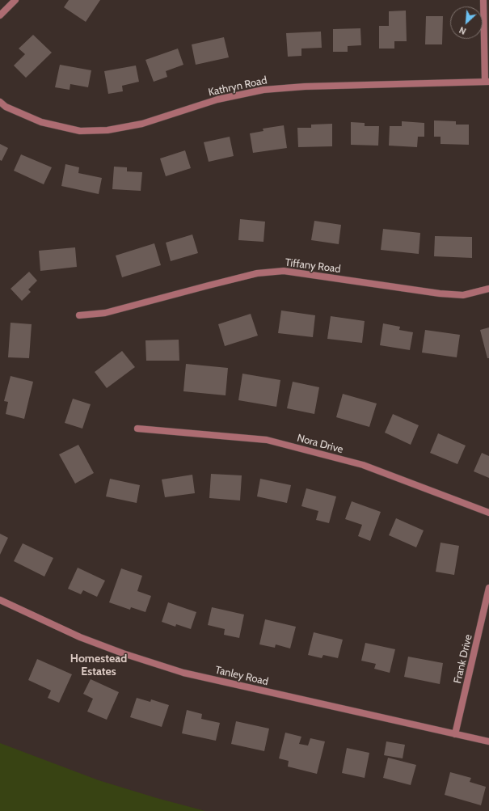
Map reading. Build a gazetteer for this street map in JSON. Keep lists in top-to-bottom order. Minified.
{"streets":{"street":["Kathryn Road","Tiffany Road","Nora Drive","Frank Drive","Tanley Road"]},"crossings":[["Frank Drive","Tanley Road"]],"districts":["Homestead Estates"],"north":"bottom left"}
